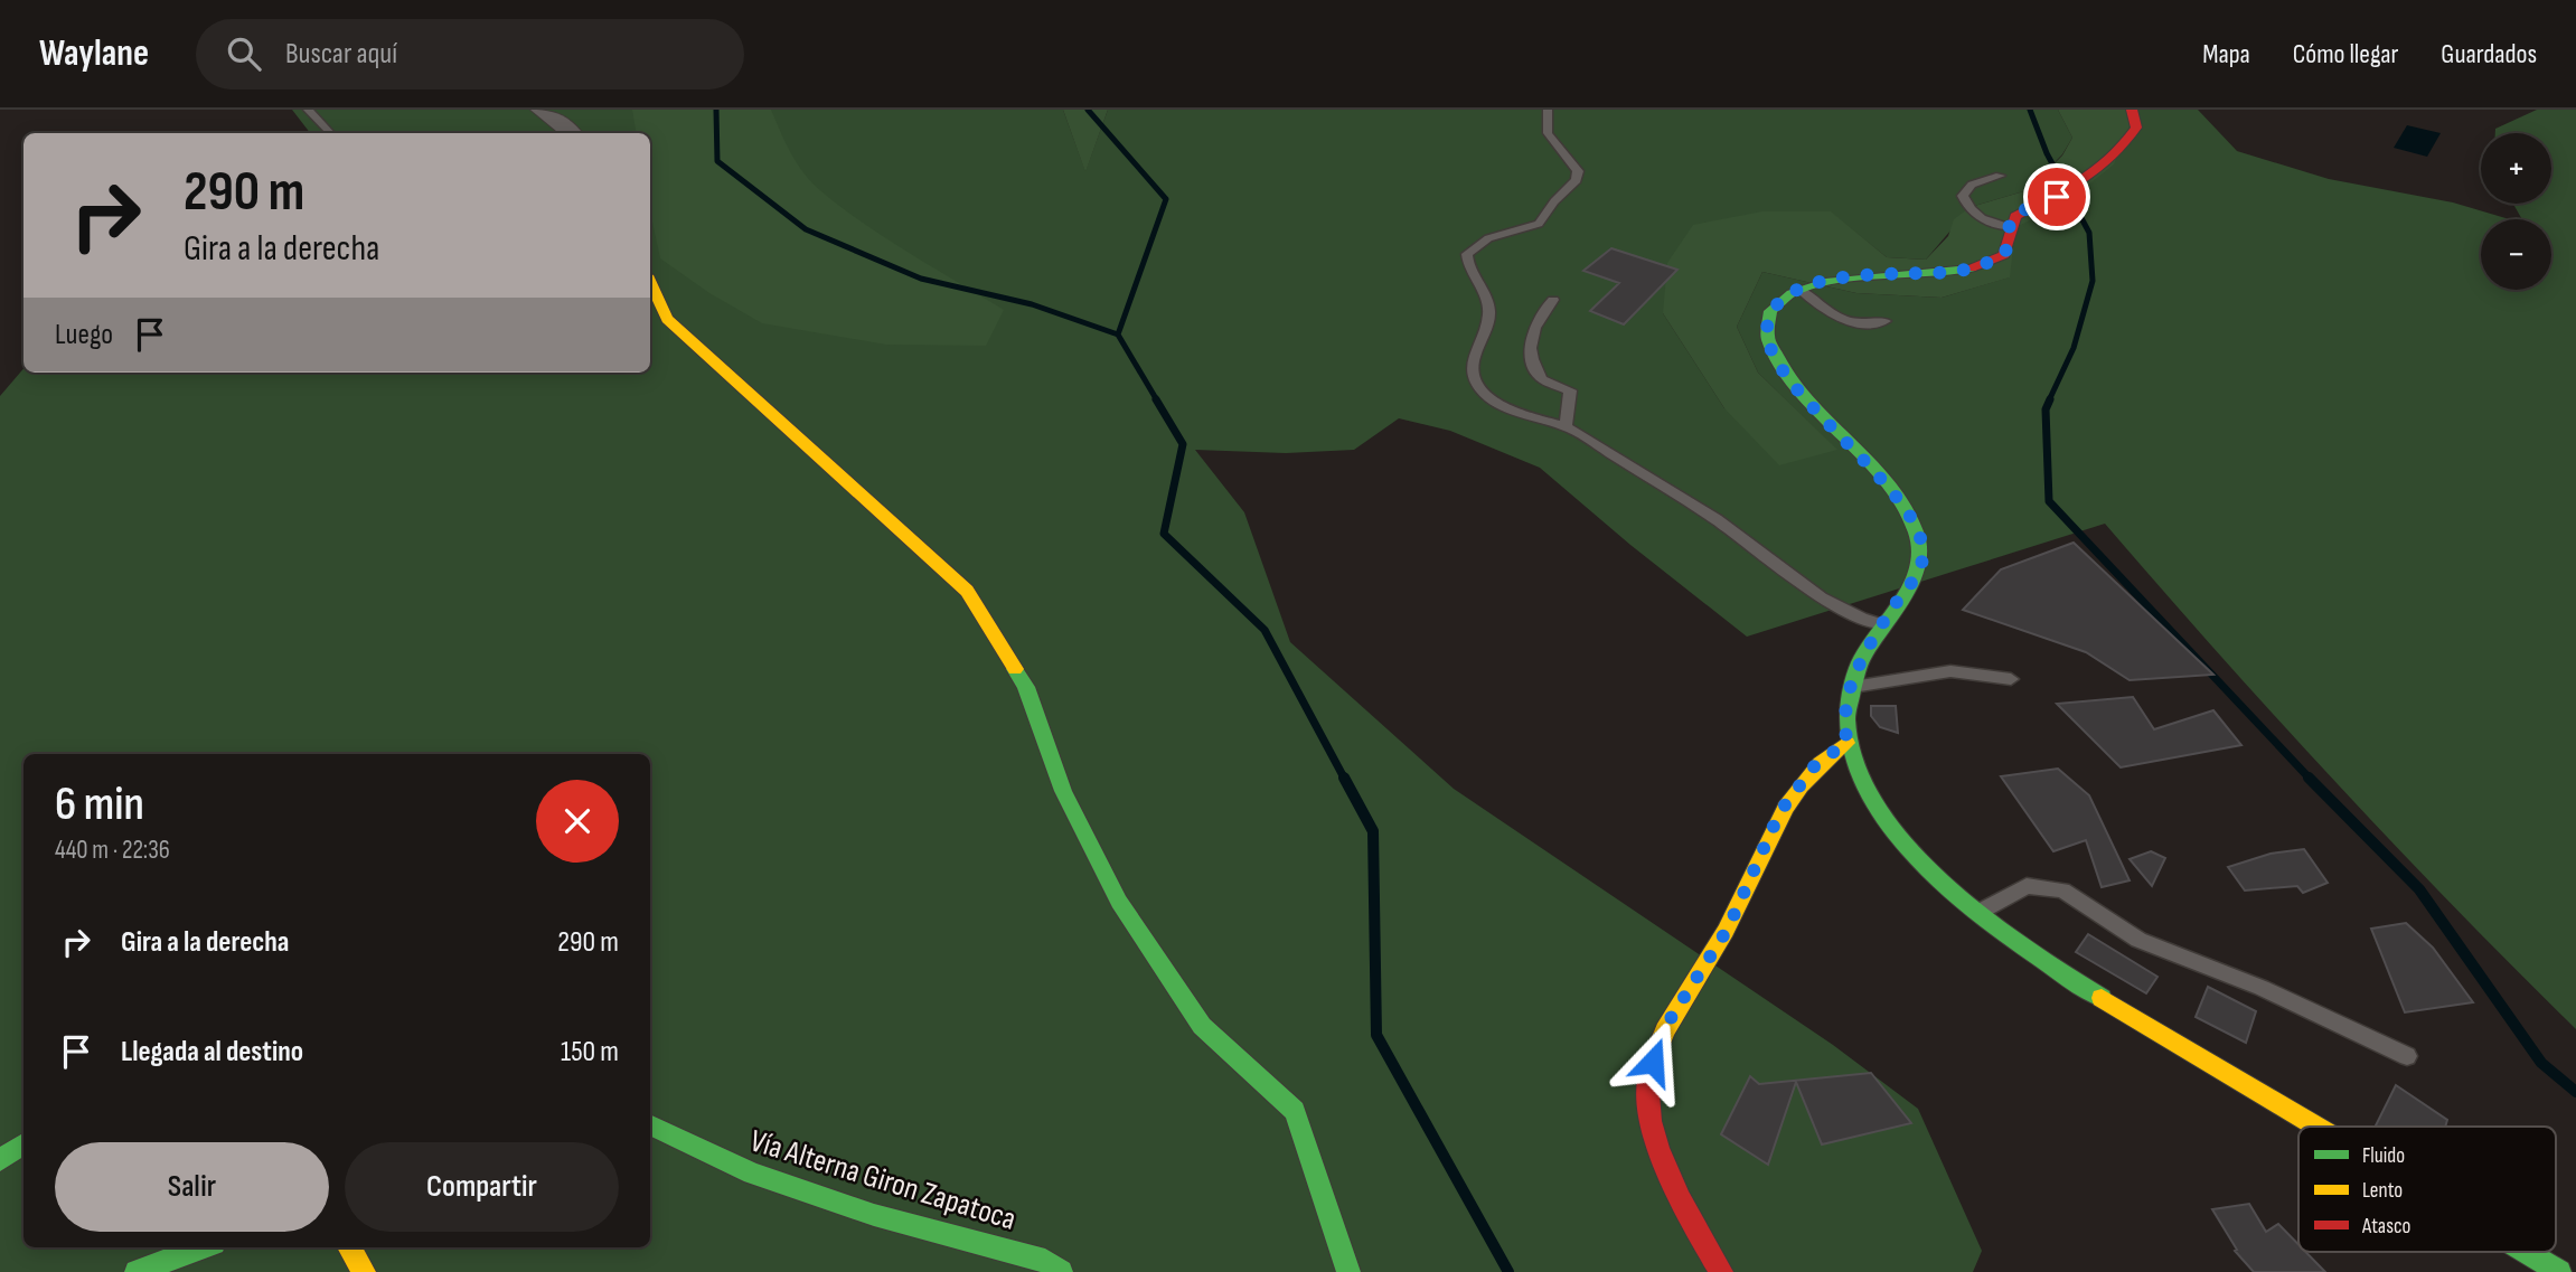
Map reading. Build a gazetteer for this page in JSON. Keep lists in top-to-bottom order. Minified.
{"streets":{"street":["Vía Alterna Giron Zapatoca"]},"legend":["Fluido","Lento","Atasco"],"page":{"header":"Waylane","search":"Buscar aquí","nav":["Mapa","Cómo llegar","Guardados"],"map_buttons":["+","−"],"turn":["290 m","Gira a la derecha"],"then":"Luego","heading":["6 min","440 m · 22:36"],"list":[{"name":"Gira a la derecha","value":"290 m"},{"name":"Llegada al destino","value":"150 m"}],"buttons":["Salir","Compartir"]}}
